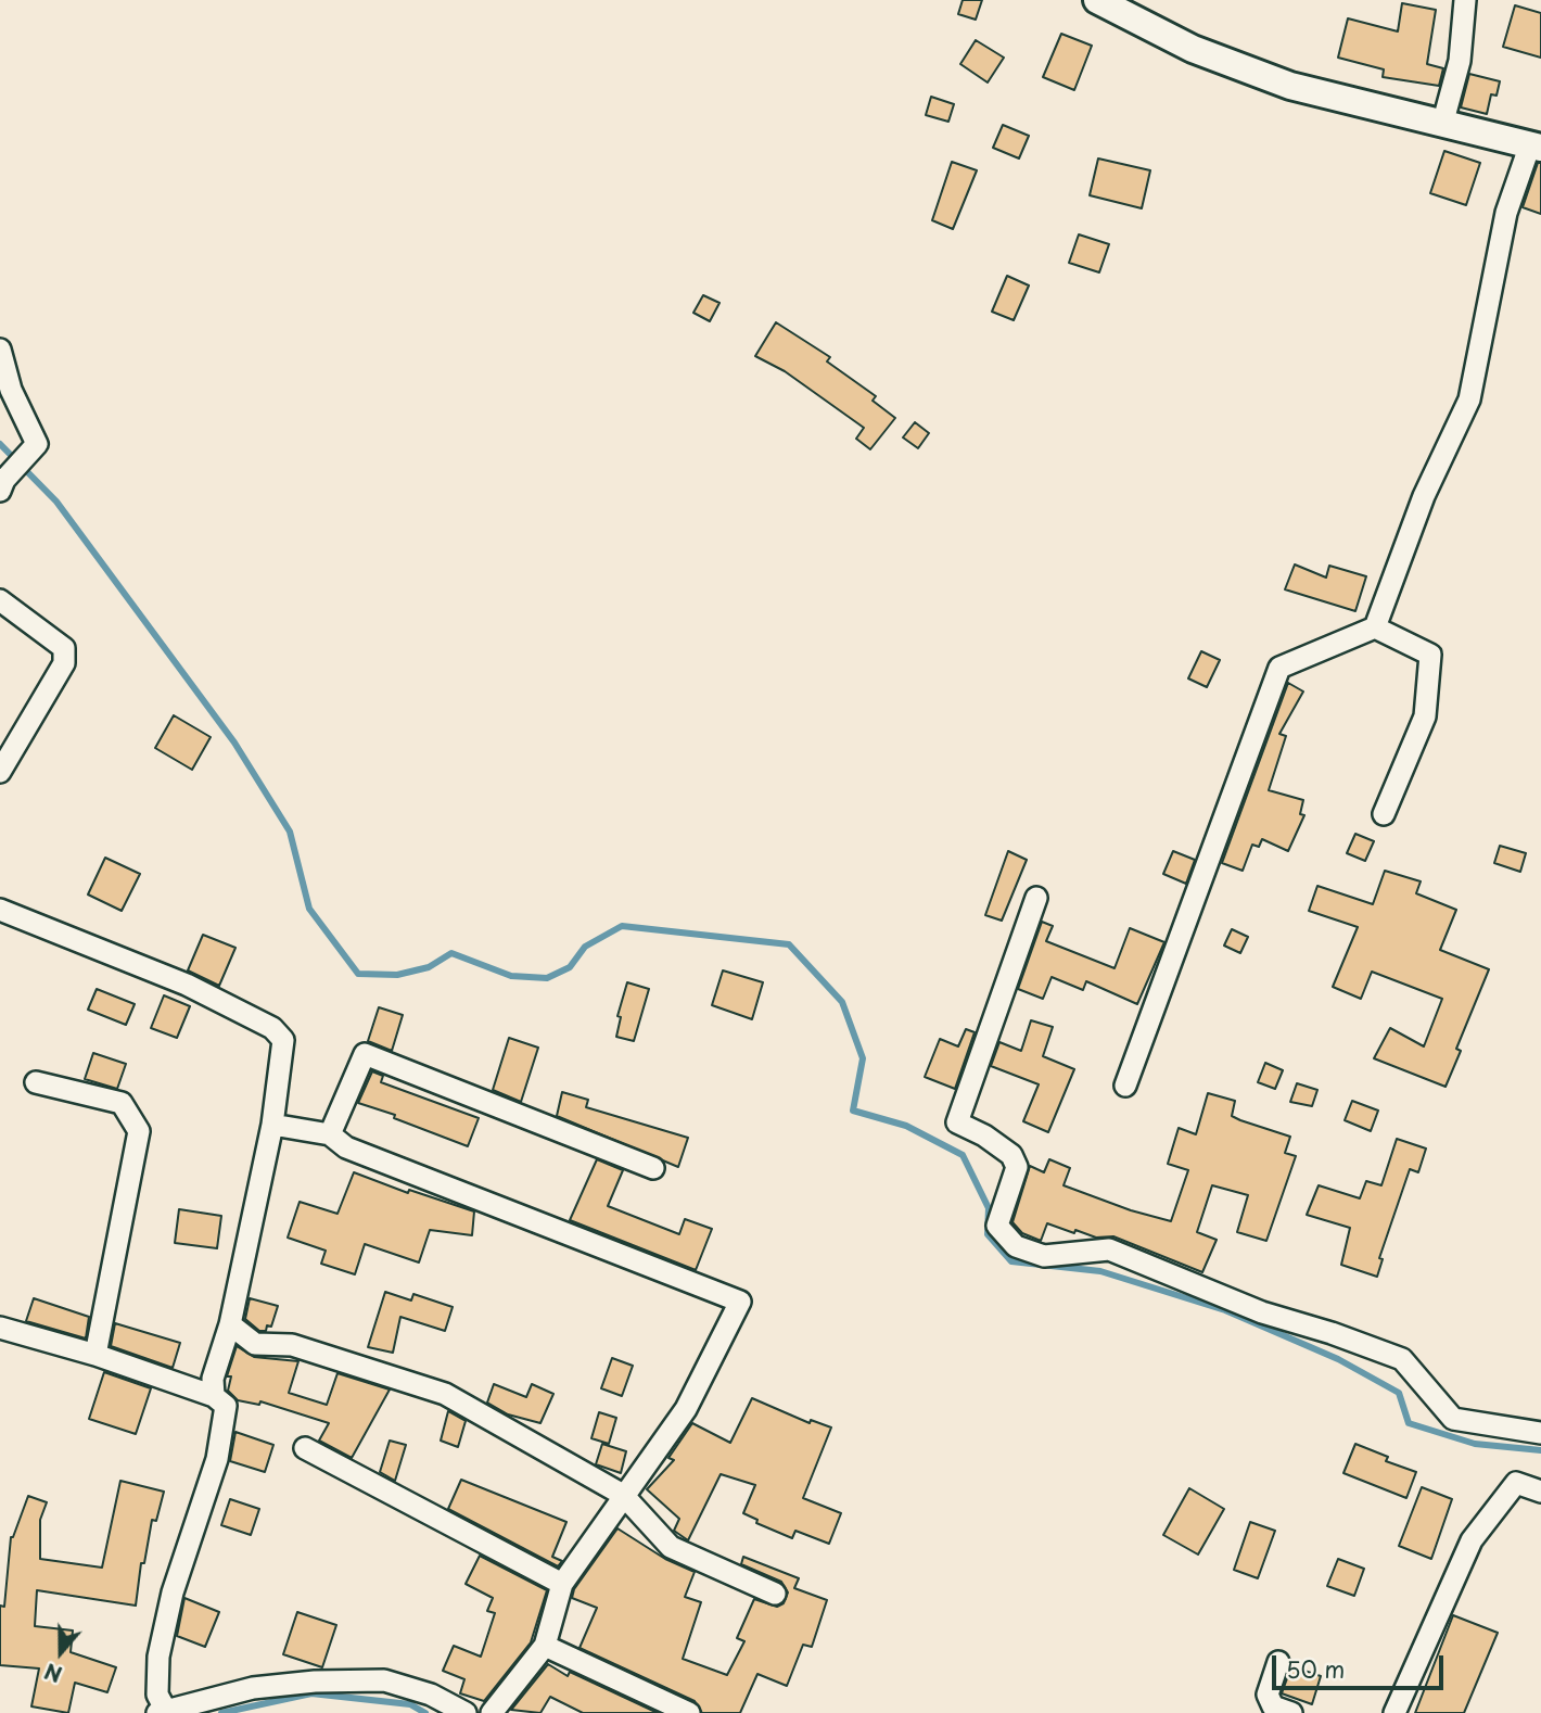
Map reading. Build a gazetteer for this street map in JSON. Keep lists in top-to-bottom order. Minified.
{"scale_bar":"50 m","north":"bottom"}
